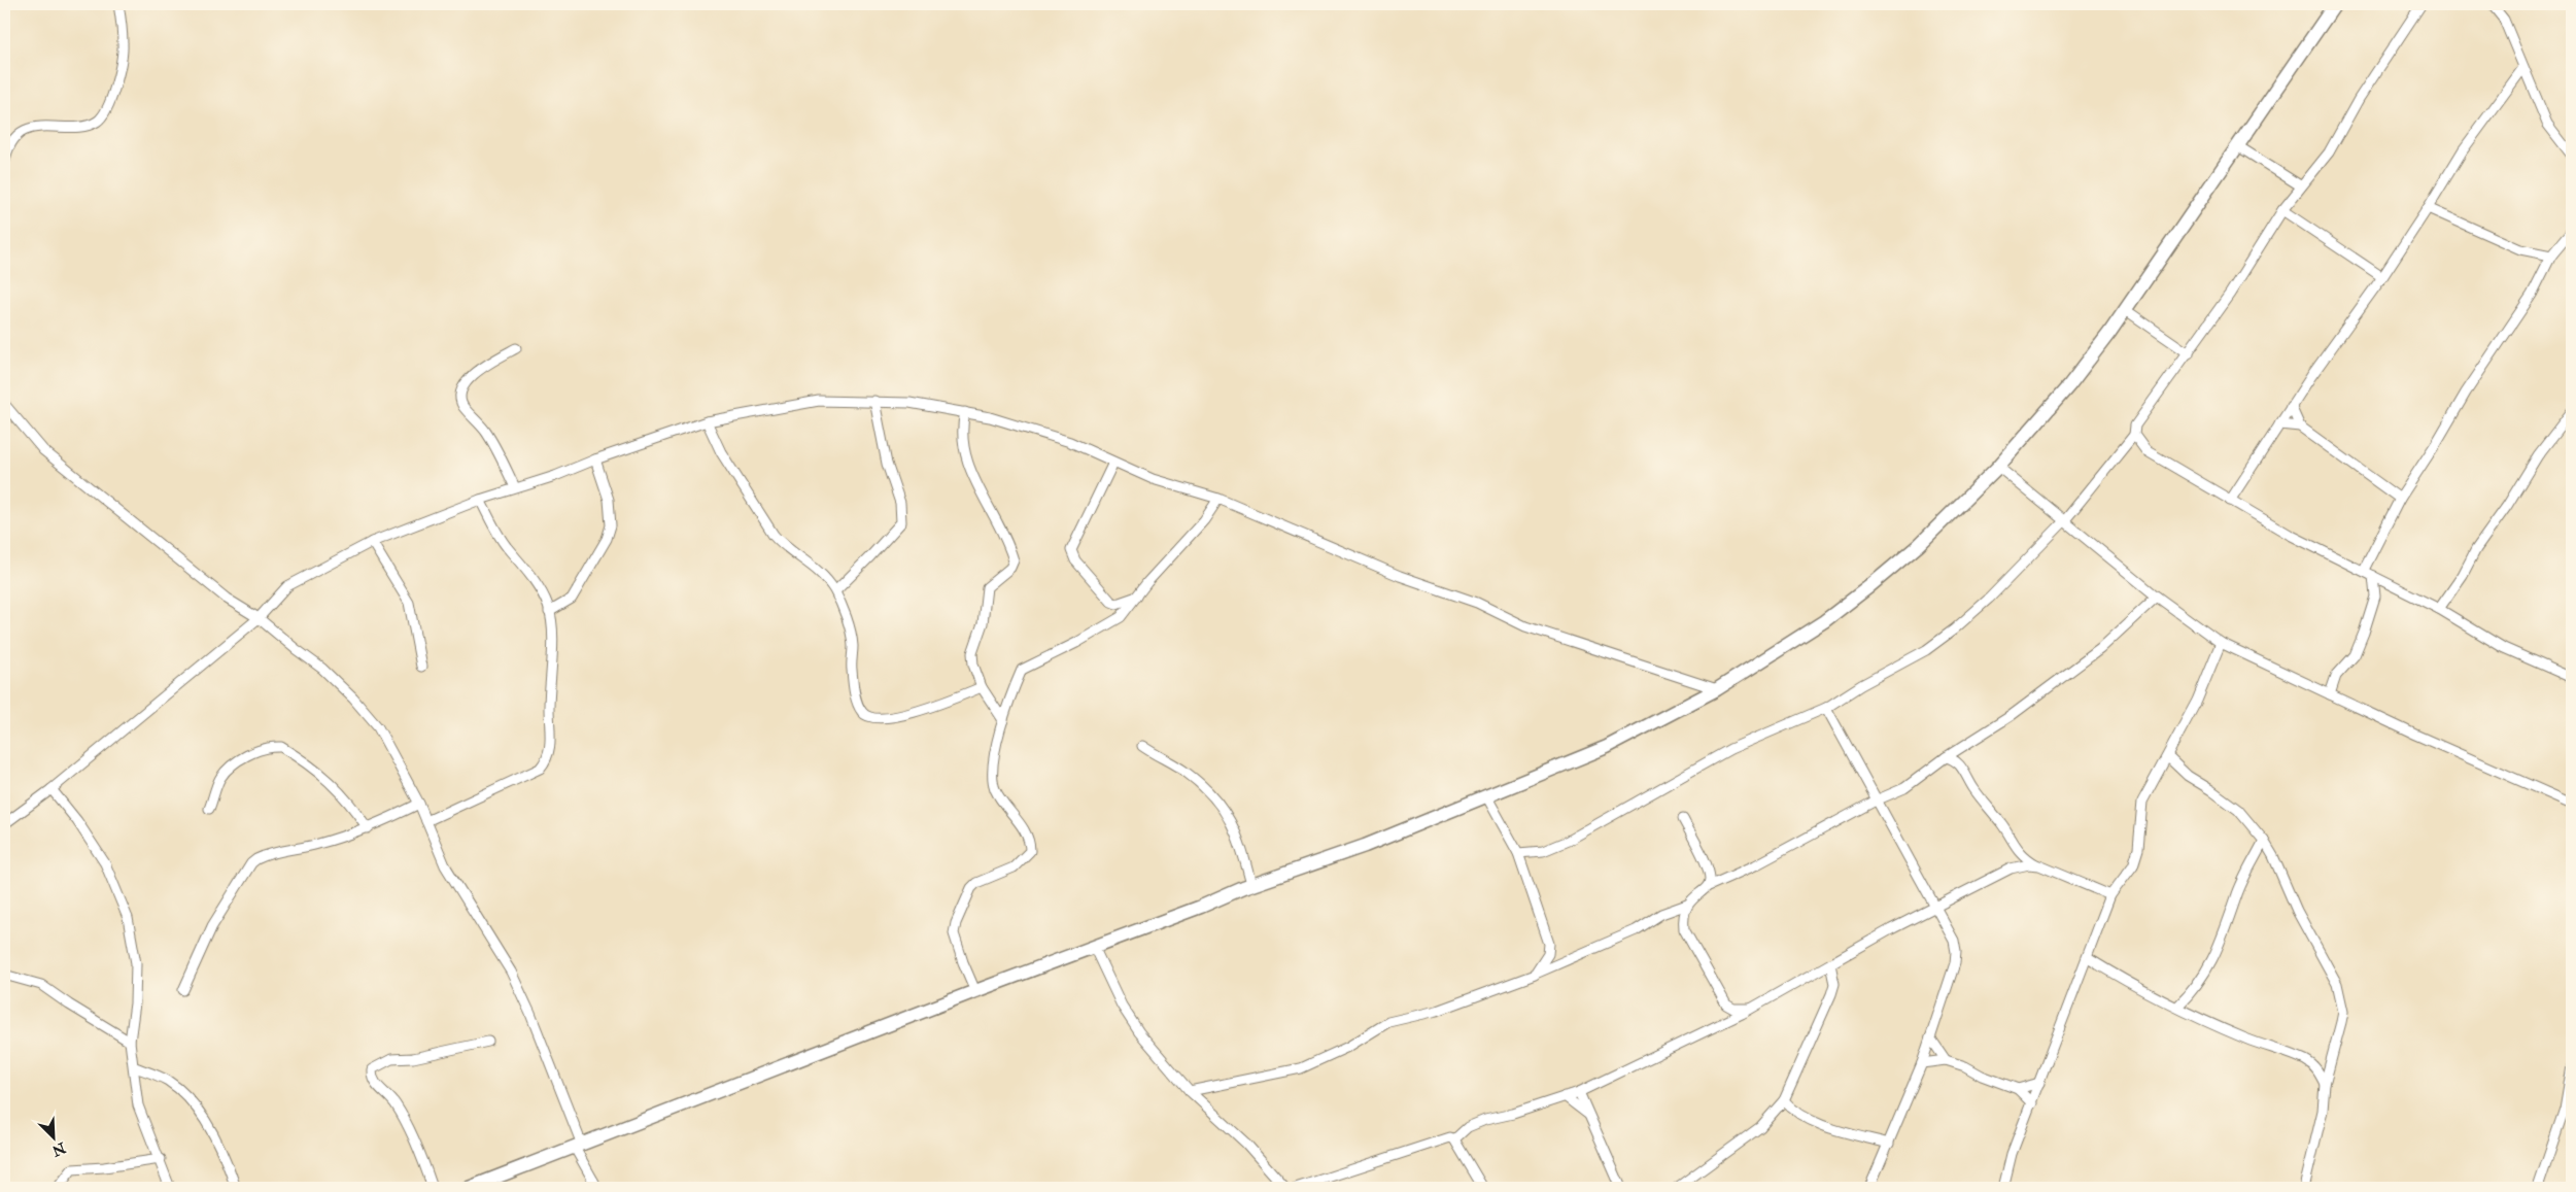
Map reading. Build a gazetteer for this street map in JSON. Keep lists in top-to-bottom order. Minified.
{"north":"bottom right"}
